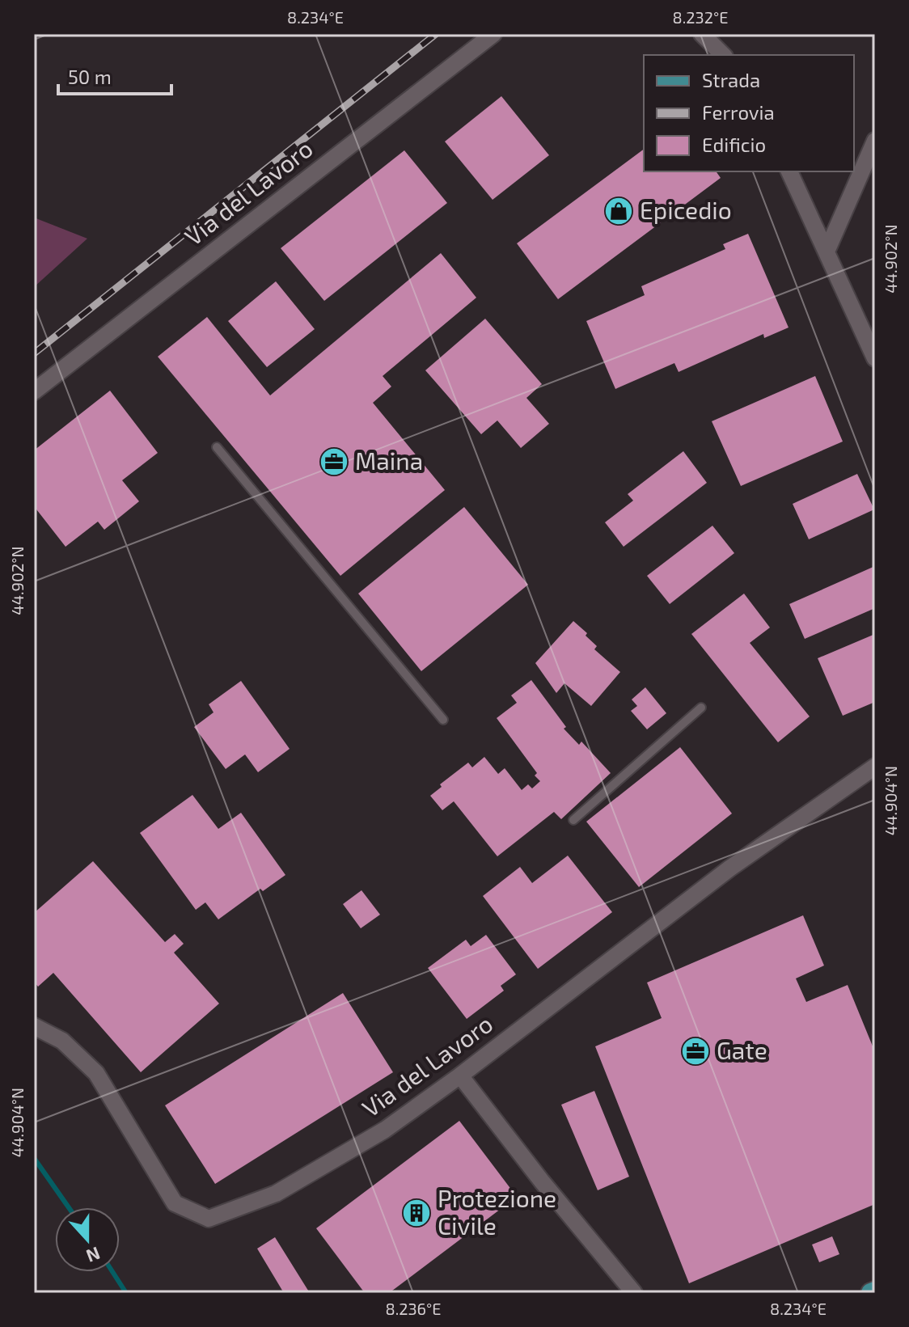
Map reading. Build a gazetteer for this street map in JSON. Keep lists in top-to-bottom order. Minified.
{"streets":{"street":["Via del Lavoro"]},"places":{"shop":["Epicedio"],"office":["Maina","Gate"],"building":["Protezione Civile"]},"legend":["Strada","Ferrovia","Edificio"],"scale_bar":"50 m","north":"bottom","coordinates":["8.234°E","8.232°E","44.902°N","44.904°N","8.236°E"]}
